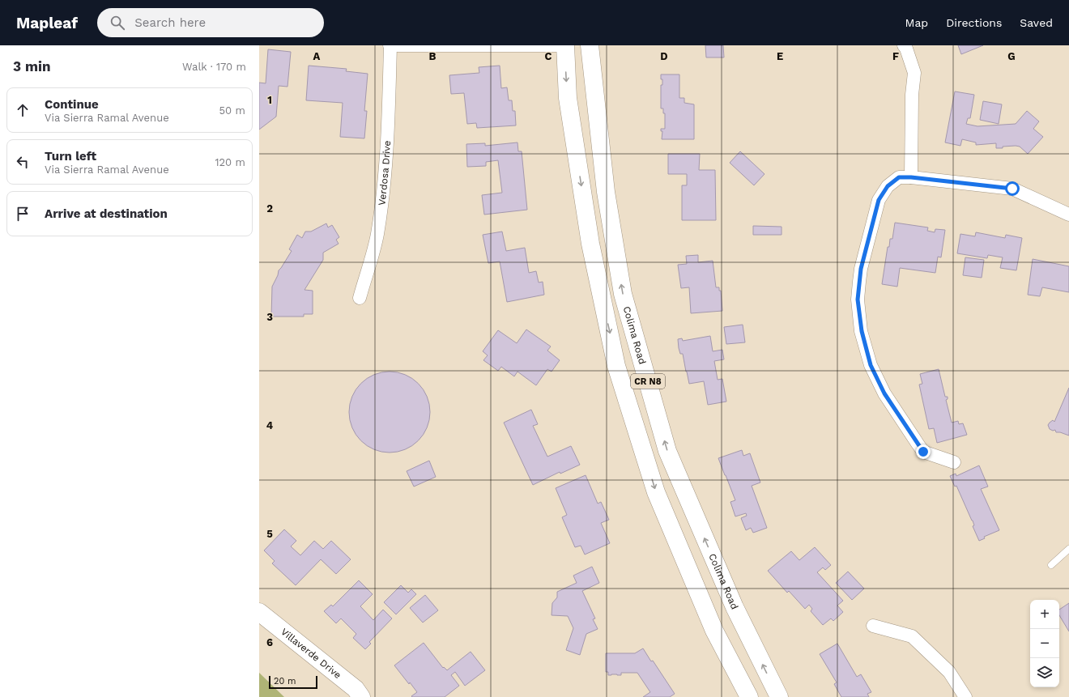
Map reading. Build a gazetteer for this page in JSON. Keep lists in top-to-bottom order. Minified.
{"streets":{"main road":["Colima Road","CR N8","Villaverde Drive"],"street":["Verdosa Drive"]},"crossings":[["Verdosa Drive","CR N8"]],"scale_bar":"20 m","page":{"header":"Mapleaf","search":"Search here","nav":["Map","Directions","Saved"],"heading":["3 min","Walk · 170 m"],"list":[["Continue","Via Sierra Ramal Avenue","50 m"],["Turn left","Via Sierra Ramal Avenue","120 m"],"Arrive at destination"],"map_buttons":["+","−"],"scale":"20 m"},"grid":{"columns":["A","B","C","D","E","F","G"],"rows":["1","2","3","4","5","6"]}}
